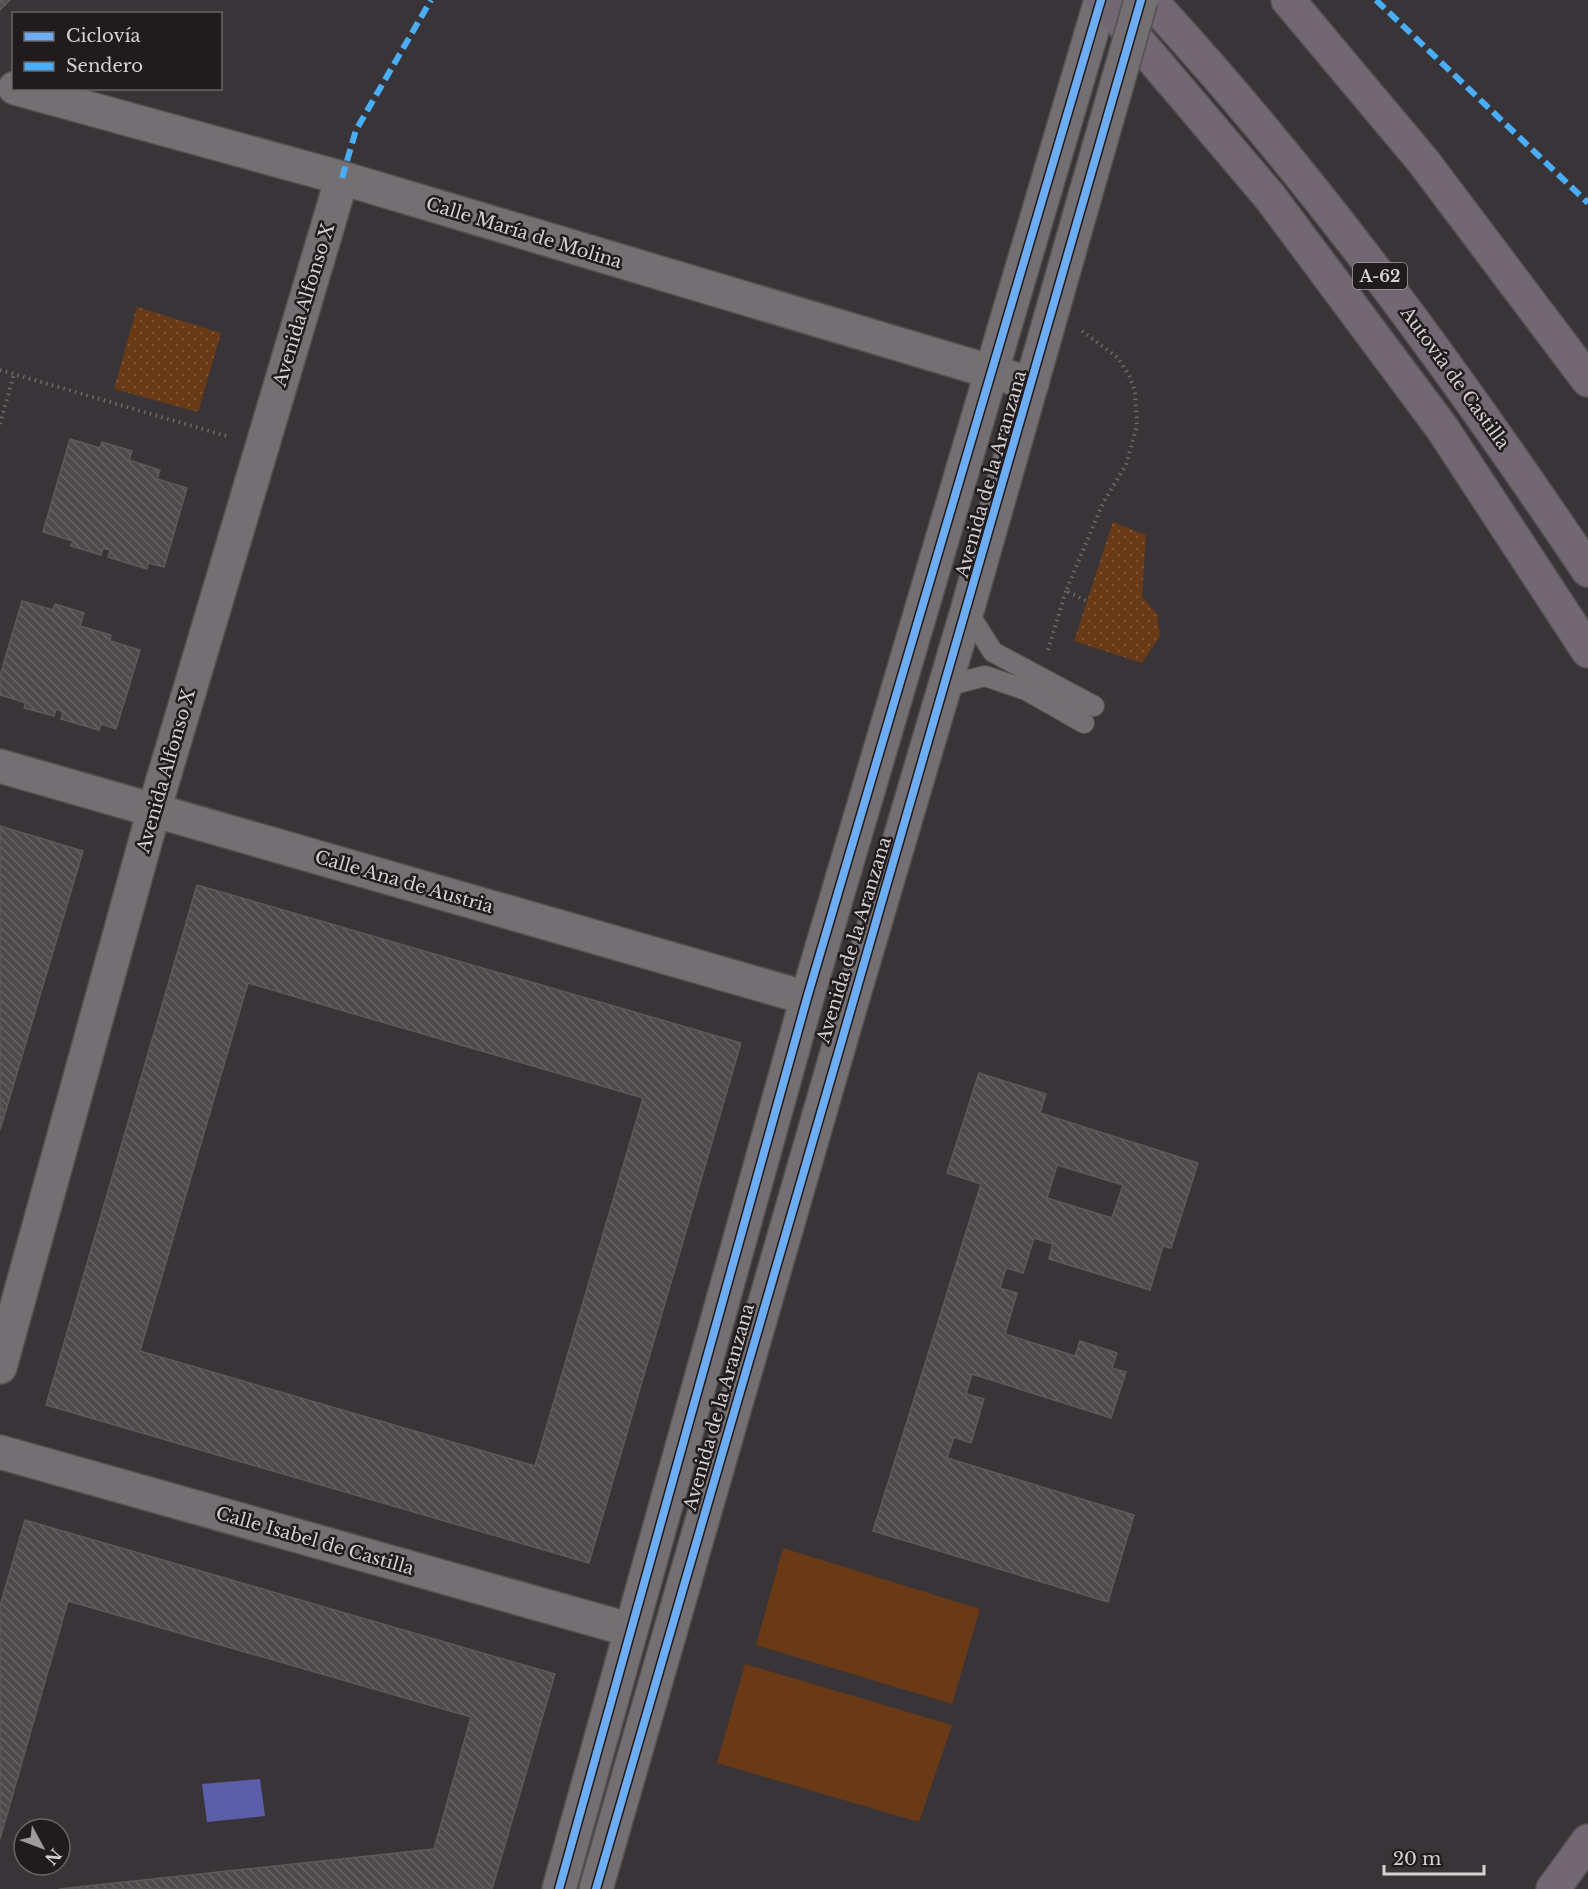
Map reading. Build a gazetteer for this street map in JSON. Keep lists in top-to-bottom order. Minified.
{"streets":{"highway":["A-62","Autovía de Castilla"],"street":["Calle María de Molina","Avenida Alfonso X","Avenida de la Aranzana","Calle Ana de Austria","Calle Isabel de Castilla"]},"crossings":[["Calle María de Molina","Avenida Alfonso X"],["Calle María de Molina","Avenida de la Aranzana"],["Avenida Alfonso X","Calle Ana de Austria"],["Avenida de la Aranzana","Calle Ana de Austria"],["Avenida de la Aranzana","Calle Isabel de Castilla"]],"legend":["Ciclovía","Sendero"],"scale_bar":"20 m","north":"bottom right"}
